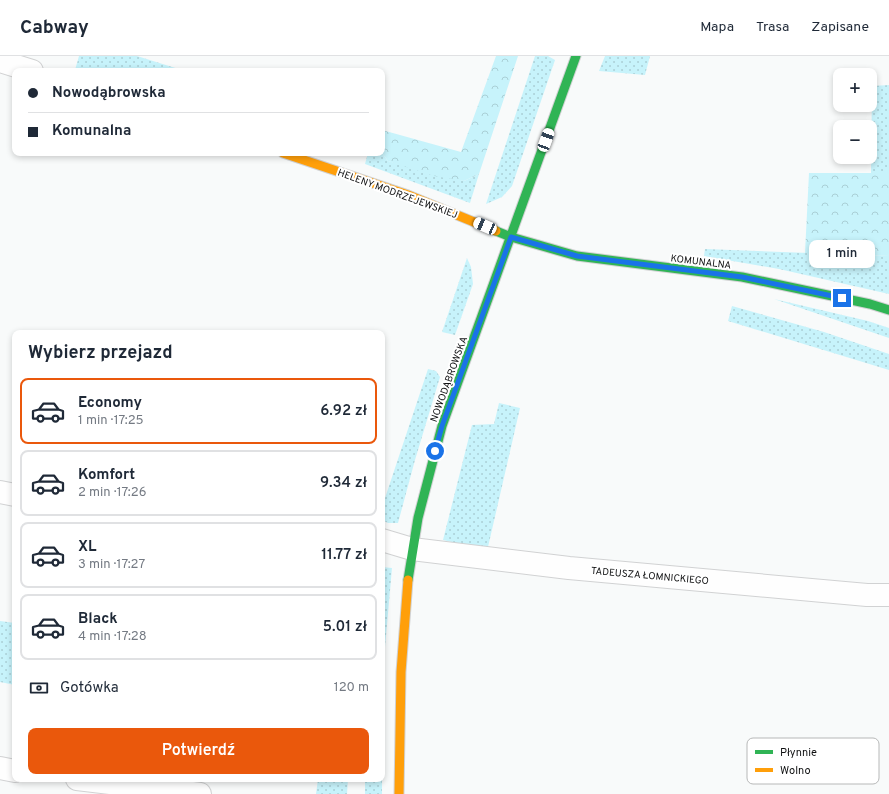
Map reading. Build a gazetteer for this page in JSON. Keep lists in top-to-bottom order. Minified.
{"streets":{"street":["HELENY MODRZEJEWSKIEJ","KOMUNALNA","NOWODĄBROWSKA","TADEUSZA ŁOMNICKIEGO"]},"crossings":[["HELENY MODRZEJEWSKIEJ","KOMUNALNA"],["HELENY MODRZEJEWSKIEJ","NOWODĄBROWSKA"],["KOMUNALNA","NOWODĄBROWSKA"],["NOWODĄBROWSKA","TADEUSZA ŁOMNICKIEGO"]],"legend":["Płynnie","Wolno"],"page":{"header":"Cabway","nav":["Mapa","Trasa","Zapisane"],"map_buttons":["+","−"],"banner":["Nowodąbrowska","Komunalna"],"bubble":"1 min","heading":"Wybierz przejazd","list":[{"name":"Economy","note":"1 min · 17:25","value":"6.92 zł"},{"name":"Komfort","note":"2 min · 17:26","value":"9.34 zł"},{"name":"XL","note":"3 min · 17:27","value":"11.77 zł"},{"name":"Black","note":"4 min · 17:28","value":"5.01 zł"}],"pay":["Gotówka","120 m"],"buttons":"Potwierdź"}}
